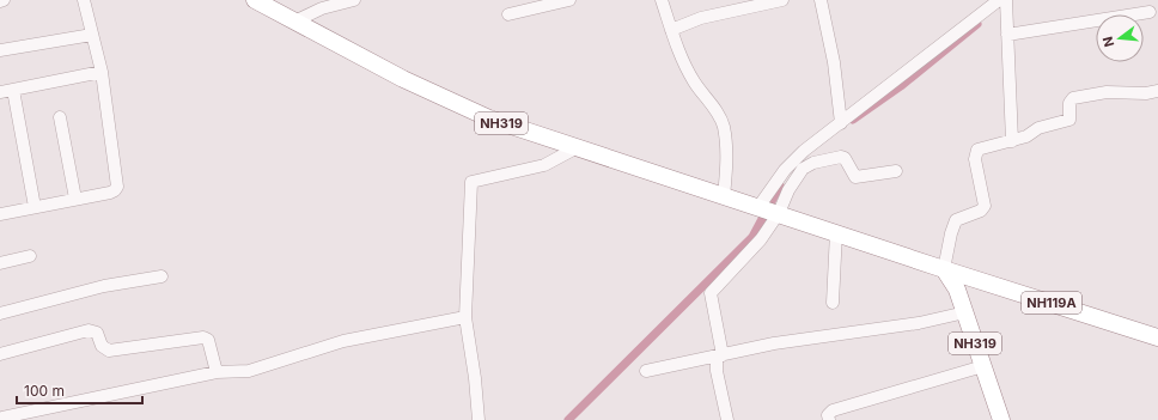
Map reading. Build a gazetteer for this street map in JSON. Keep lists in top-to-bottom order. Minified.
{"streets":{"highway":["NH319","NH119A"]},"crossings":[["NH319","NH119A"]],"scale_bar":"100 m","north":"left"}
